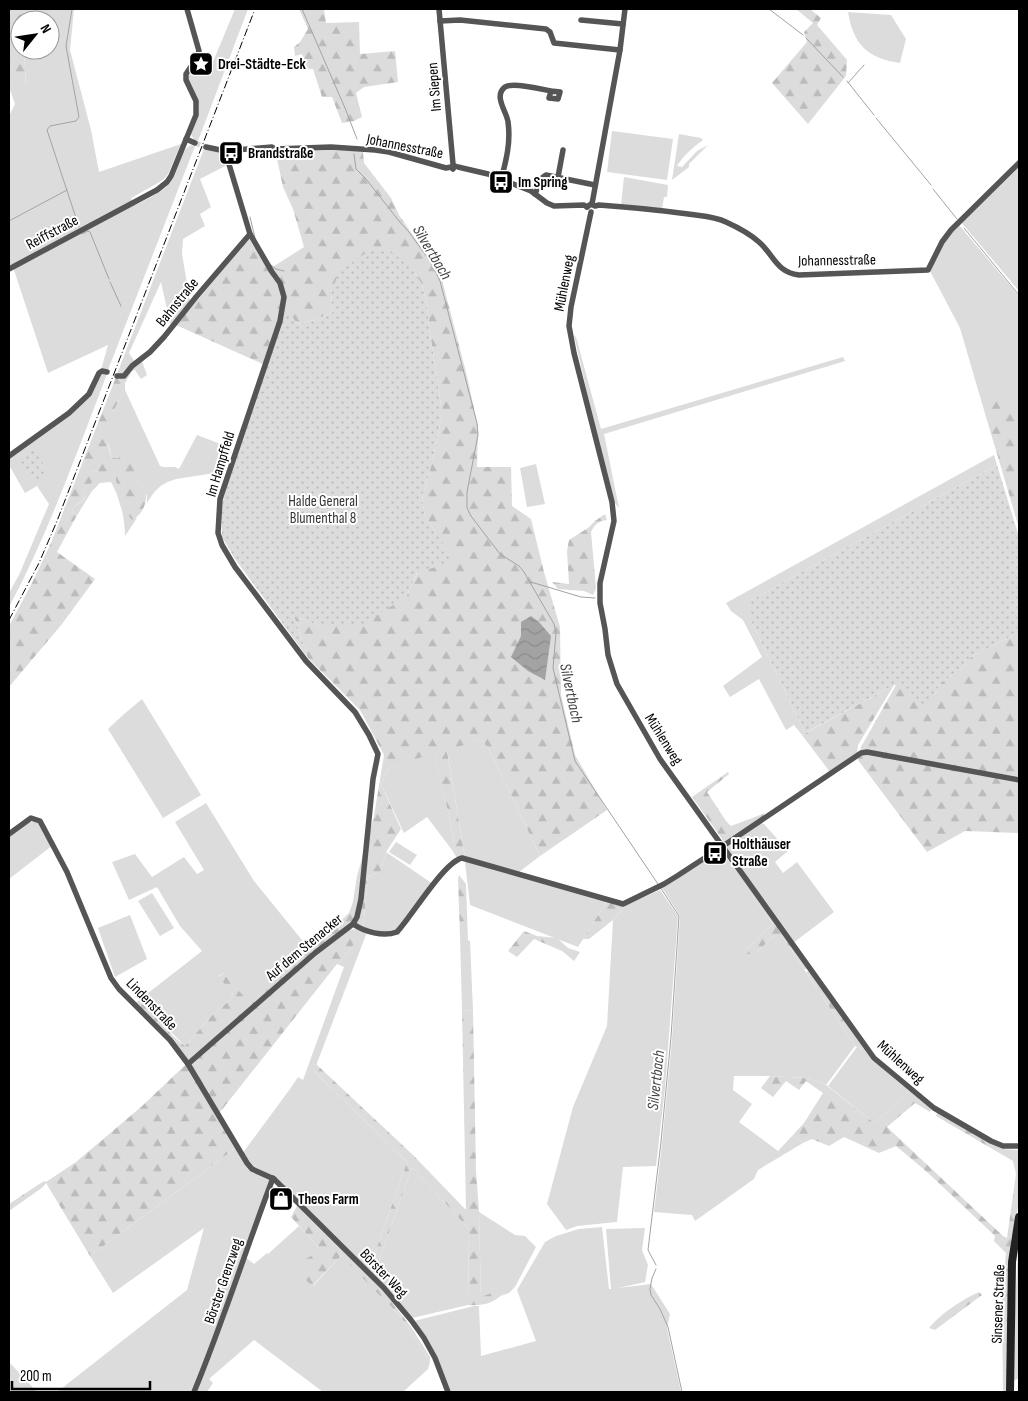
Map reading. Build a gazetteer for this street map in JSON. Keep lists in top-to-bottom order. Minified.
{"streets":{"main road":["Sinsener Straße"],"street":["Im Siepen","Johannesstraße","Reiffstraße","Mühlenweg","Bahnstraße","Im Hampffeld","Auf dem Stenacker","Lindenstraße","Börster Weg","Börster Grenzweg"]},"crossings":[["Im Siepen","Johannesstraße"],["Johannesstraße","Mühlenweg"],["Bahnstraße","Im Hampffeld"],["Im Hampffeld","Auf dem Stenacker"],["Auf dem Stenacker","Lindenstraße"],["Lindenstraße","Börster Weg"],["Lindenstraße","Börster Grenzweg"]],"water":["Silvertbach"],"parks":["Halde General Blumenthal 8"],"places":{"place":["Drei-Städte-Eck"],"bus stop":["Brandstraße","Im Spring","Holthäuser Straße"],"shop":["Theos Farm"]},"scale_bar":"200 m","north":"top right"}
